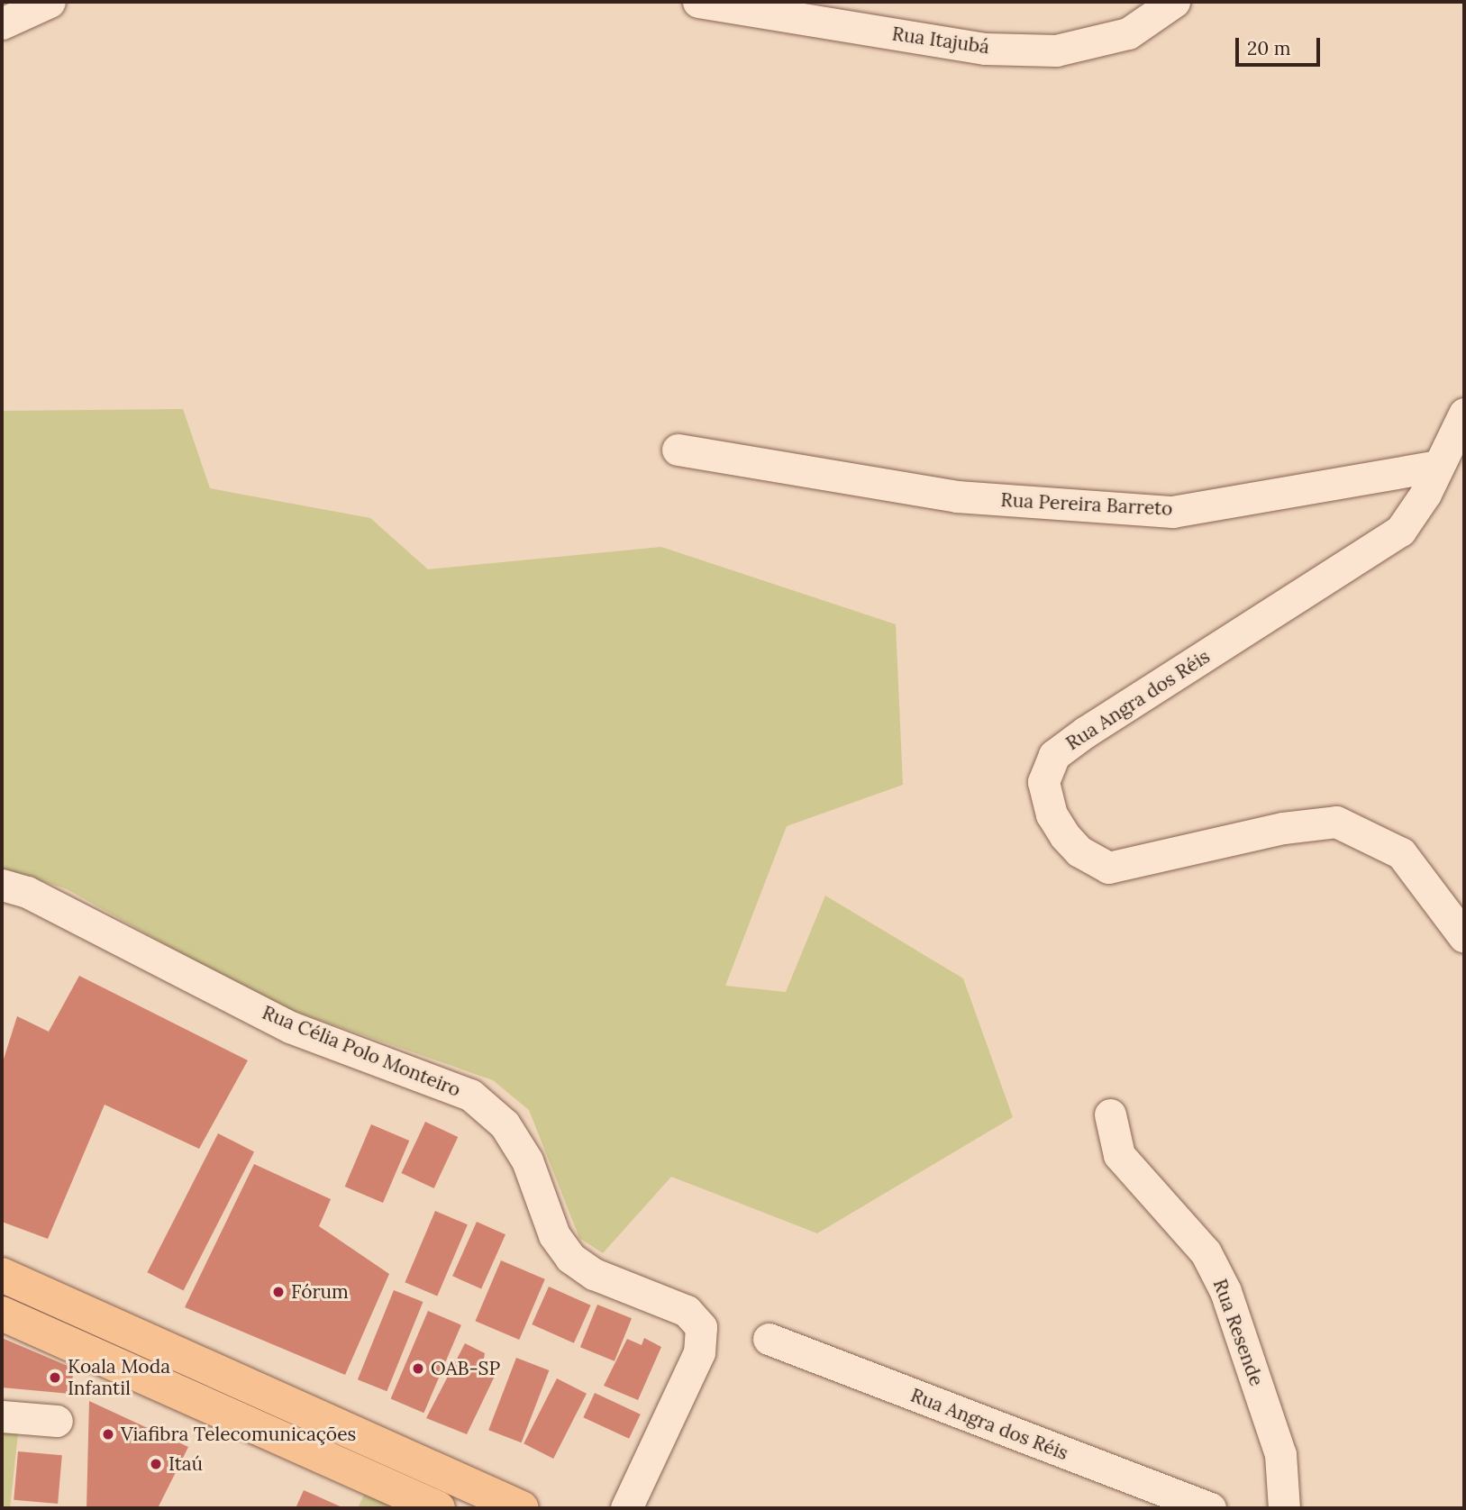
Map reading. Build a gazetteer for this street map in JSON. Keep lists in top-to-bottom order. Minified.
{"streets":{"street":["Rua Itajubá","Rua Pereira Barreto","Rua Angra dos Réis","Rua Célia Polo Monteiro","Rua Resende"]},"crossings":[["Rua Pereira Barreto","Rua Angra dos Réis"]],"places":["Fórum","OAB-SP","Koala Moda Infantil","Viafibra Telecomunicações","Itaú"],"scale_bar":"20 m"}
